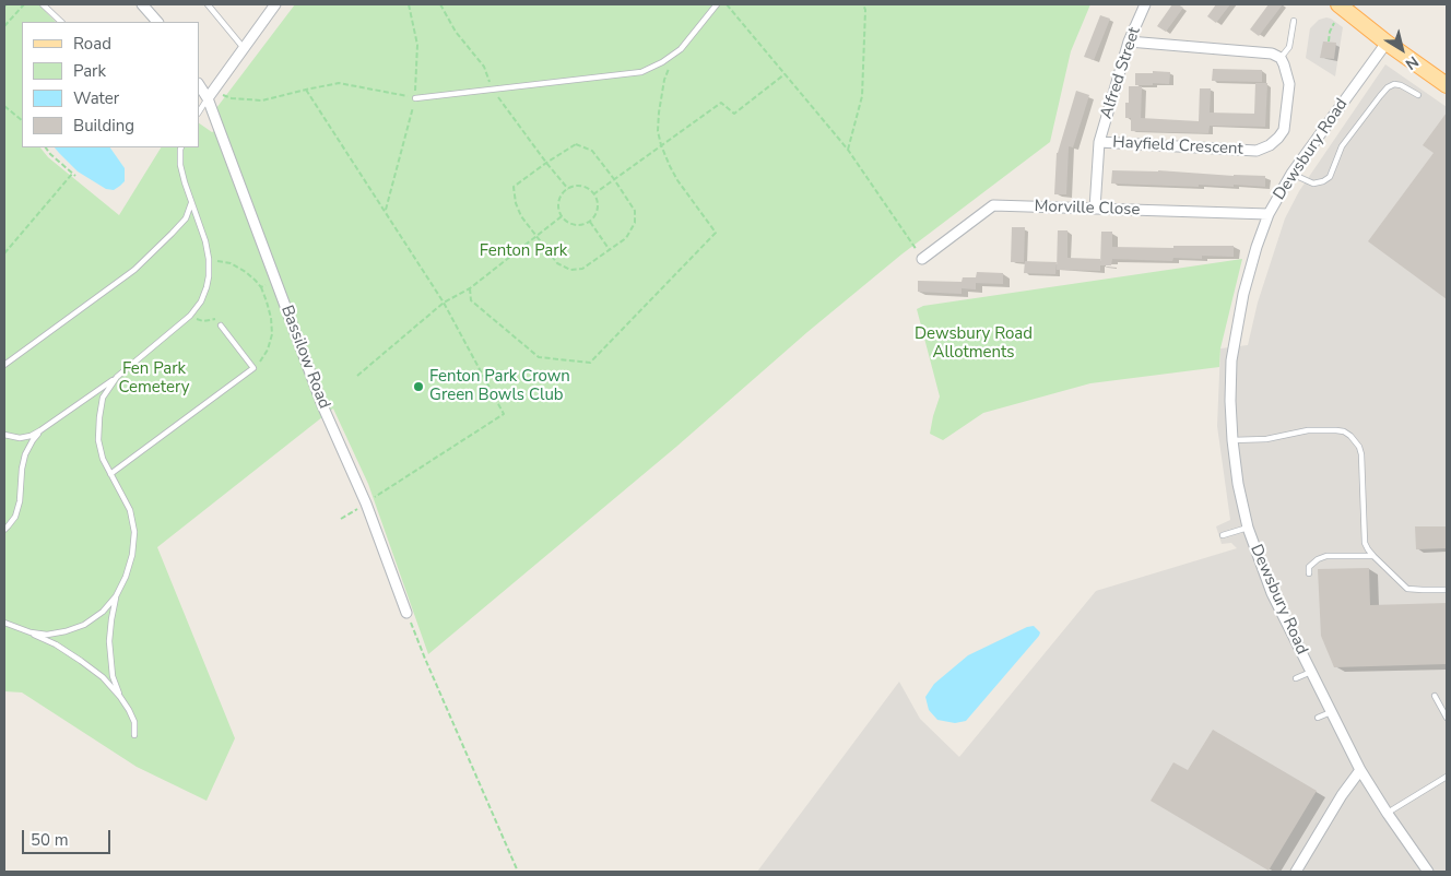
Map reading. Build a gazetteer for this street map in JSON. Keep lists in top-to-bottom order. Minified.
{"streets":{"street":["Alfred Street","Hayfield Crescent","Dewsbury Road","Morville Close","Bassilow Road"]},"crossings":[["Alfred Street","Hayfield Crescent"],["Alfred Street","Morville Close"],["Dewsbury Road","Morville Close"]],"parks":["Fenton Park","Dewsbury Road Allotments","Fen Park Cemetery"],"places":["Fenton Park Crown Green Bowls Club"],"legend":["Road","Park","Water","Building"],"scale_bar":"50 m","north":"bottom right"}
